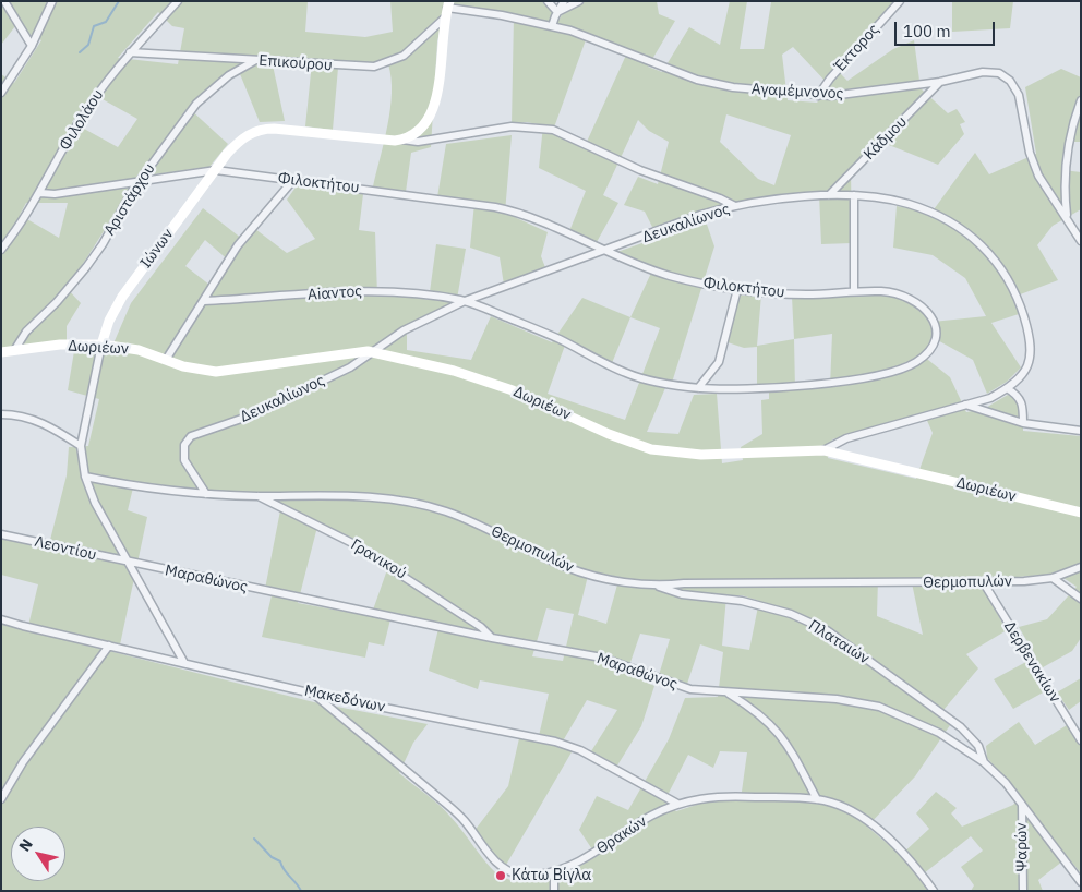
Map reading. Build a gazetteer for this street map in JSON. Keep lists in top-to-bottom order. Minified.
{"streets":{"street":["Έκτορος","Επικούρου","Αγαμέμνονος","Φιλολάου","Κάδμου","Φιλοκτήτου","Αριστάρχου","Δευκαλίωνος","Ιώνων","Aiαντος","Δωριέων","Λεοντίου","Θερμοπυλών","Γρανικού","Μαραθώνος","Πλαταιών","Δερβενακίων","Μακεδόνων","Θρακών","Ψαρών"]},"crossings":[["Έκτορος","Αγαμέμνονος"],["Επικούρου","Φιλολάου"],["Επικούρου","Αριστάρχου"],["Αγαμέμνονος","Κάδμου"],["Φιλολάου","Φιλοκτήτου"],["Κάδμου","Δευκαλίωνος"],["Φιλοκτήτου","Αριστάρχου"],["Φιλοκτήτου","Δευκαλίωνος"],["Φιλοκτήτου","Ιώνων"],["Φιλοκτήτου","Aiαντος"],["Αριστάρχου","Δωριέων"],["Δευκαλίωνος","Aiαντος"],["Δευκαλίωνος","Δωριέων"],["Δευκαλίωνος","Θερμοπυλών"],["Ιώνων","Δωριέων"],["Ιώνων","Λεοντίου"],["Ιώνων","Θερμοπυλών"],["Ιώνων","Μαραθώνος"],["Ιώνων","Μακεδόνων"],["Λεοντίου","Μαραθώνος"],["Θερμοπυλών","Γρανικού"],["Θερμοπυλών","Πλαταιών"],["Θερμοπυλών","Δερβενακίων"],["Γρανικού","Μαραθώνος"],["Μαραθώνος","Πλαταιών"],["Μαραθώνος","Ψαρών"],["Μακεδόνων","Θρακών"]],"places":["Κάτω Βίγλα"],"scale_bar":"100 m","north":"top left"}
